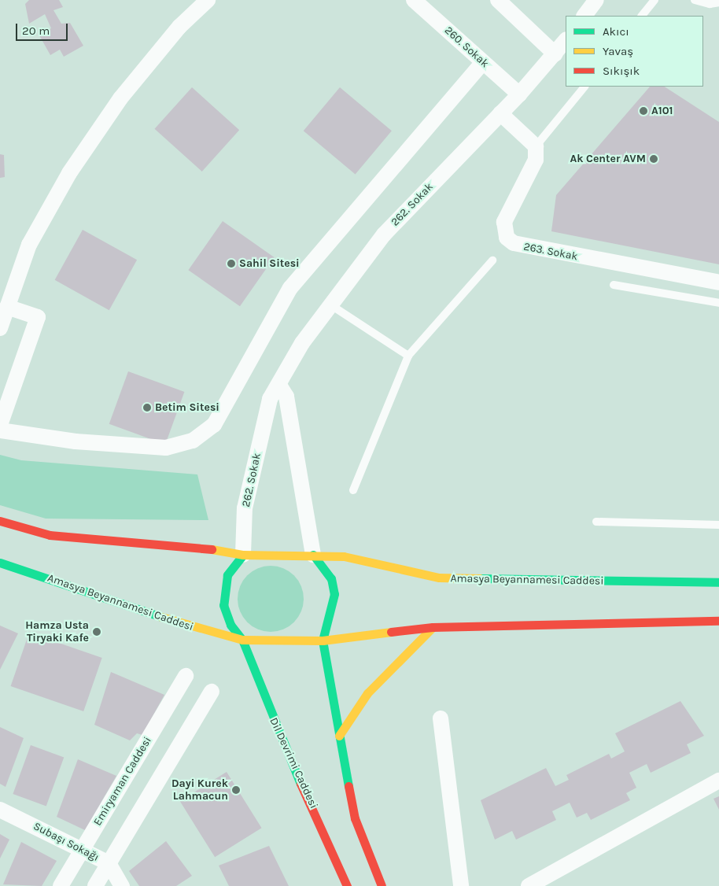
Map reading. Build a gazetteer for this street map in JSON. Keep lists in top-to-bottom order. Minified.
{"streets":{"main road":["Amasya Beyannamesi Caddesi","Dil Devrimi Caddesi"],"street":["260. Sokak","262. Sokak","263. Sokak","Emiryaman Caddesi","Subaşı Sokağı"]},"crossings":[["260. Sokak","262. Sokak"],["262. Sokak","Amasya Beyannamesi Caddesi"],["262. Sokak","Dil Devrimi Caddesi"],["Amasya Beyannamesi Caddesi","Dil Devrimi Caddesi"],["Emiryaman Caddesi","Subaşı Sokağı"]],"places":["A101","Ak Center AVM","Sahil Sitesi","Betim Sitesi","Hamza Usta Tiryaki Kafe","Dayi Kurek Lahmacun"],"legend":["Akıcı","Yavaş","Sıkışık"],"scale_bar":"20 m"}
